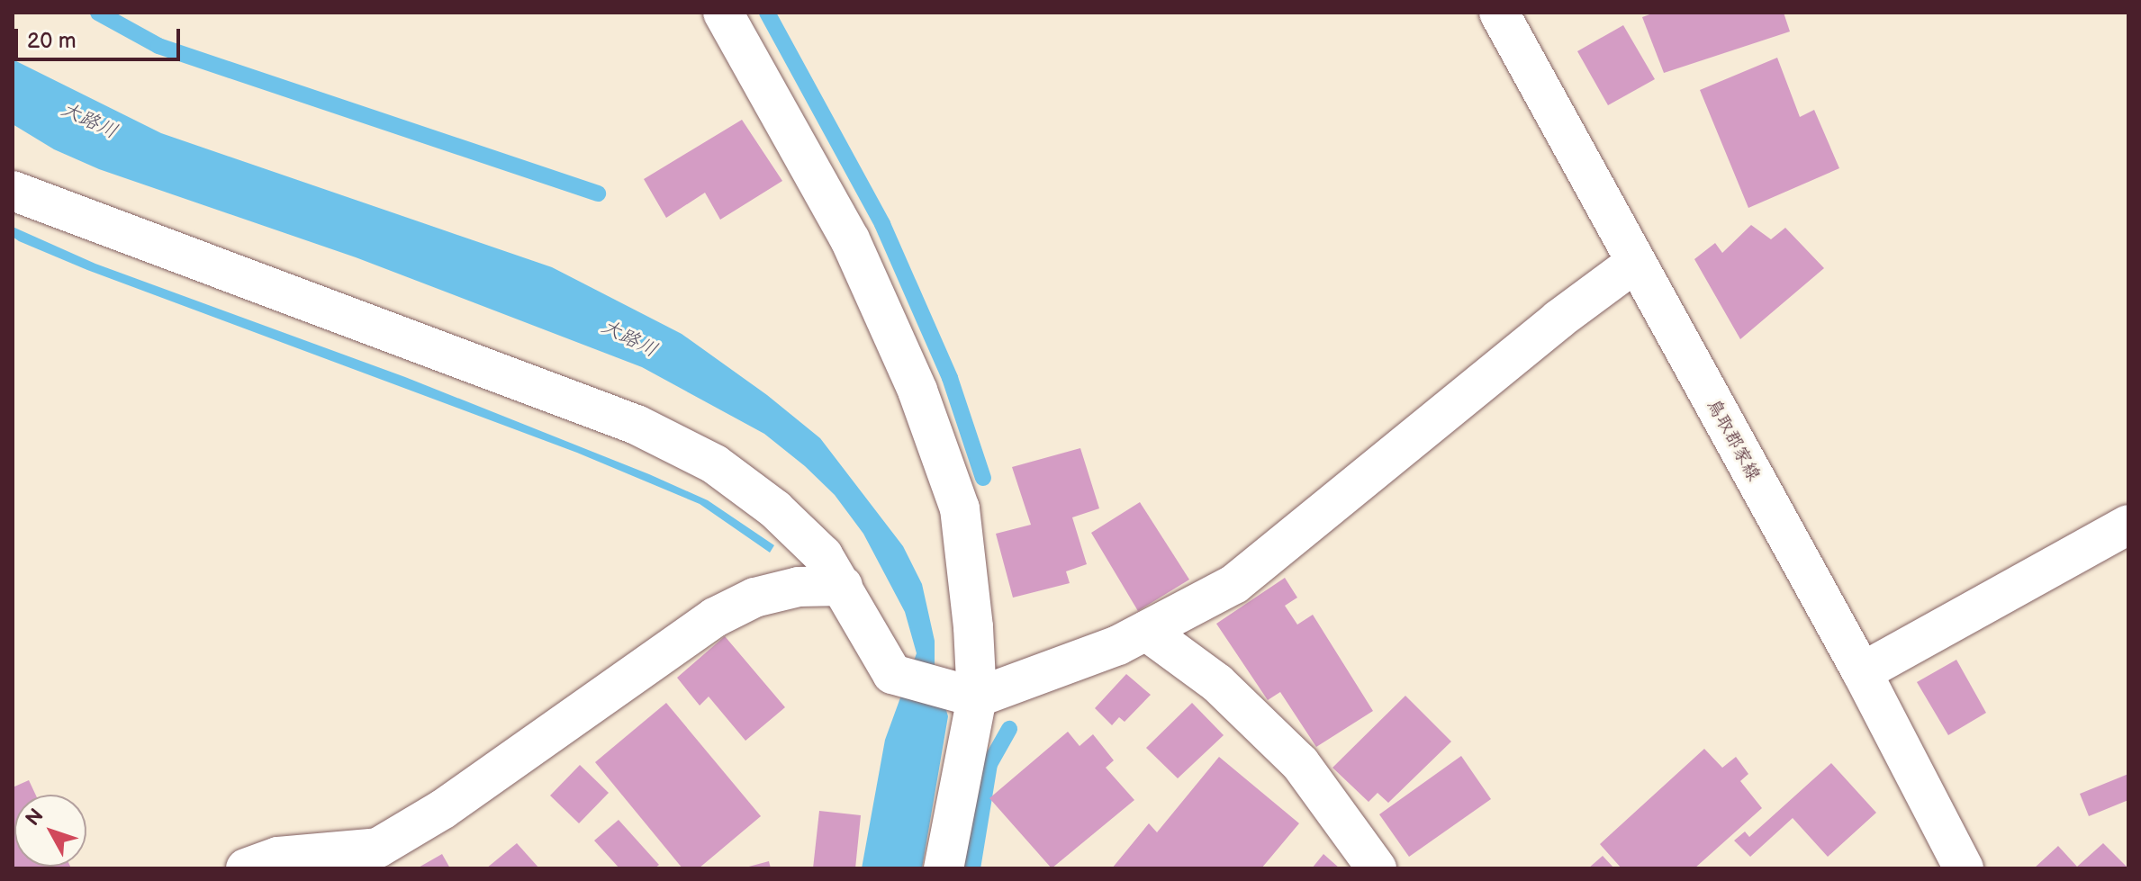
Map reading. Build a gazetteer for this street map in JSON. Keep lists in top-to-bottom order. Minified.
{"streets":{"street":["鳥取郡家線"]},"water":["大路川"],"scale_bar":"20 m","north":"top left"}
